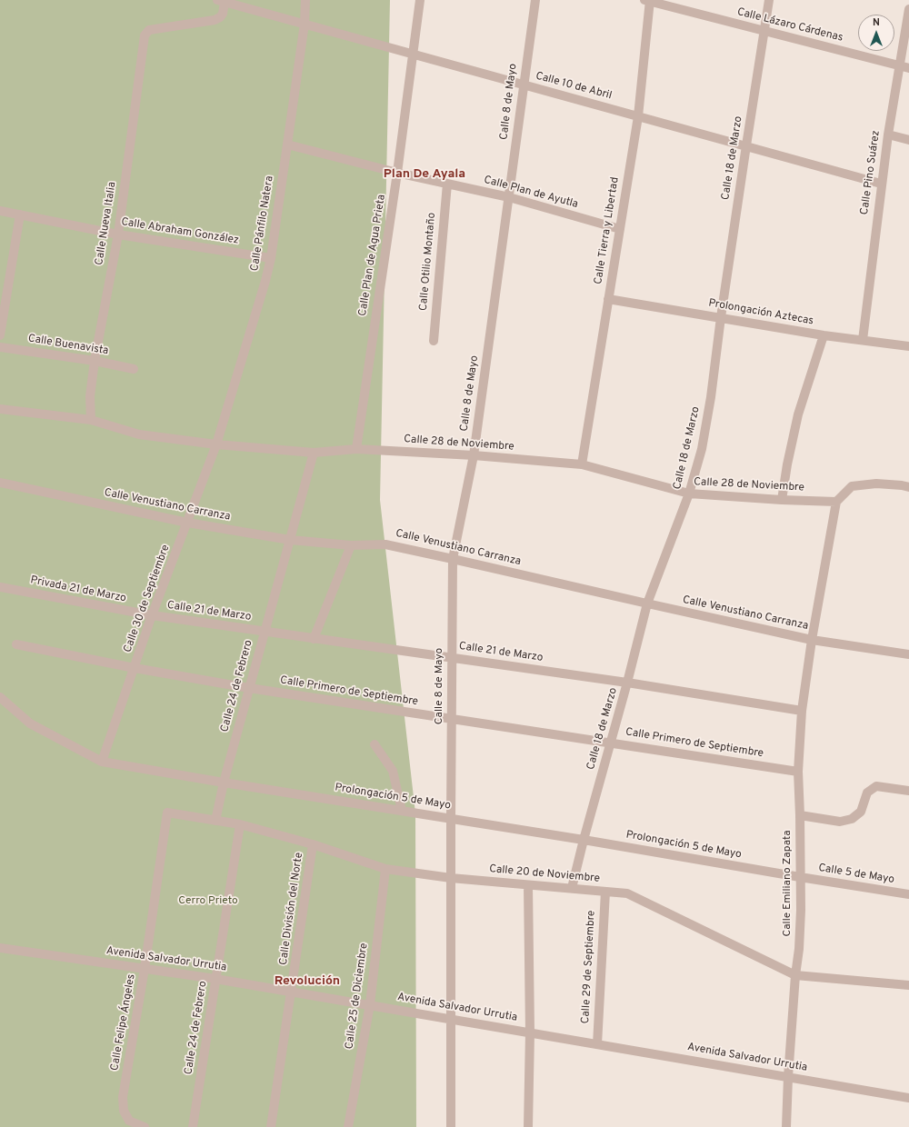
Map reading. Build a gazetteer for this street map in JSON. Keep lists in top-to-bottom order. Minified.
{"streets":{"street":["Calle Lázaro Cárdenas","Calle 10 de Abril","Calle 8 de Mayo","Calle 18 de Marzo","Calle Pino Suárez","Calle Plan de Ayutla","Calle Nueva Italia","Calle Pánfilo Natera","Calle Tierra y Libertad","Calle Abraham González","Calle Plan de Agua Prieta","Calle Otilio Montaño","Prolongación Aztecas","Calle Buenavista","Calle 28 de Noviembre","Calle Venustiano Carranza","Privada 21 de Marzo","Calle 30 de Septiembre","Calle 21 de Marzo","Calle 24 de Febrero","Calle Primero de Septiembre","Prolongación 5 de Mayo","Calle 20 de Noviembre","Calle 5 de Mayo","Calle Emiliano Zapata","Calle División del Norte","Avenida Salvador Urrutia","Calle 29 de Septiembre","Calle 25 de Diciembre","Calle Felipe Ángeles"]},"crossings":[["Calle Lázaro Cárdenas","Calle 18 de Marzo"],["Calle Lázaro Cárdenas","Calle Pino Suárez"],["Calle Lázaro Cárdenas","Calle Tierra y Libertad"],["Calle 10 de Abril","Calle 8 de Mayo"],["Calle 10 de Abril","Calle 18 de Marzo"],["Calle 10 de Abril","Calle Pino Suárez"],["Calle 10 de Abril","Calle Nueva Italia"],["Calle 10 de Abril","Calle Pánfilo Natera"],["Calle 10 de Abril","Calle Tierra y Libertad"],["Calle 10 de Abril","Calle Plan de Agua Prieta"],["Calle 8 de Mayo","Calle Plan de Ayutla"],["Calle 8 de Mayo","Calle 28 de Noviembre"],["Calle 8 de Mayo","Calle Venustiano Carranza"],["Calle 8 de Mayo","Calle 21 de Marzo"],["Calle 8 de Mayo","Calle Primero de Septiembre"],["Calle 8 de Mayo","Prolongación 5 de Mayo"],["Calle 8 de Mayo","Calle 20 de Noviembre"],["Calle 8 de Mayo","Avenida Salvador Urrutia"],["Calle 18 de Marzo","Prolongación Aztecas"],["Calle 18 de Marzo","Calle 28 de Noviembre"],["Calle 18 de Marzo","Calle Venustiano Carranza"],["Calle 18 de Marzo","Calle 21 de Marzo"],["Calle 18 de Marzo","Calle Primero de Septiembre"],["Calle 18 de Marzo","Prolongación 5 de Mayo"],["Calle 18 de Marzo","Calle 20 de Noviembre"],["Calle Pino Suárez","Prolongación Aztecas"],["Calle Plan de Ayutla","Calle Pánfilo Natera"],["Calle Plan de Ayutla","Calle Tierra y Libertad"],["Calle Plan de Ayutla","Calle Plan de Agua Prieta"],["Calle Plan de Ayutla","Calle Otilio Montaño"],["Calle Nueva Italia","Calle Abraham González"],["Calle Nueva Italia","Calle Buenavista"],["Calle Nueva Italia","Calle 28 de Noviembre"],["Calle Pánfilo Natera","Calle Abraham González"],["Calle Pánfilo Natera","Calle 28 de Noviembre"],["Calle Pánfilo Natera","Calle 30 de Septiembre"],["Calle Tierra y Libertad","Prolongación Aztecas"],["Calle Tierra y Libertad","Calle 28 de Noviembre"],["Calle Plan de Agua Prieta","Calle 28 de Noviembre"],["Calle 28 de Noviembre","Calle 30 de Septiembre"],["Calle 28 de Noviembre","Calle 24 de Febrero"],["Calle 28 de Noviembre","Calle Emiliano Zapata"],["Calle Venustiano Carranza","Calle 30 de Septiembre"],["Calle Venustiano Carranza","Calle 24 de Febrero"],["Calle Venustiano Carranza","Calle Emiliano Zapata"],["Privada 21 de Marzo","Calle 30 de Septiembre"],["Privada 21 de Marzo","Calle 21 de Marzo"],["Calle 30 de Septiembre","Calle 21 de Marzo"],["Calle 30 de Septiembre","Calle Primero de Septiembre"],["Calle 30 de Septiembre","Prolongación 5 de Mayo"],["Calle 21 de Marzo","Calle 24 de Febrero"],["Calle 21 de Marzo","Calle Emiliano Zapata"],["Calle 24 de Febrero","Calle Primero de Septiembre"],["Calle 24 de Febrero","Prolongación 5 de Mayo"],["Calle 24 de Febrero","Calle 20 de Noviembre"],["Calle 24 de Febrero","Avenida Salvador Urrutia"],["Calle Primero de Septiembre","Calle Emiliano Zapata"],["Prolongación 5 de Mayo","Calle 5 de Mayo"],["Prolongación 5 de Mayo","Calle Emiliano Zapata"],["Calle 20 de Noviembre","Calle Emiliano Zapata"],["Calle 20 de Noviembre","Calle División del Norte"],["Calle 20 de Noviembre","Calle 29 de Septiembre"],["Calle 20 de Noviembre","Calle 25 de Diciembre"],["Calle 20 de Noviembre","Calle Felipe Ángeles"],["Calle 5 de Mayo","Calle Emiliano Zapata"],["Calle Emiliano Zapata","Avenida Salvador Urrutia"],["Calle División del Norte","Avenida Salvador Urrutia"],["Avenida Salvador Urrutia","Calle 29 de Septiembre"],["Avenida Salvador Urrutia","Calle 25 de Diciembre"],["Avenida Salvador Urrutia","Calle Felipe Ángeles"]],"districts":["Plan De Ayala","Revolución"],"parks":["Cerro Prieto"],"north":"top"}
